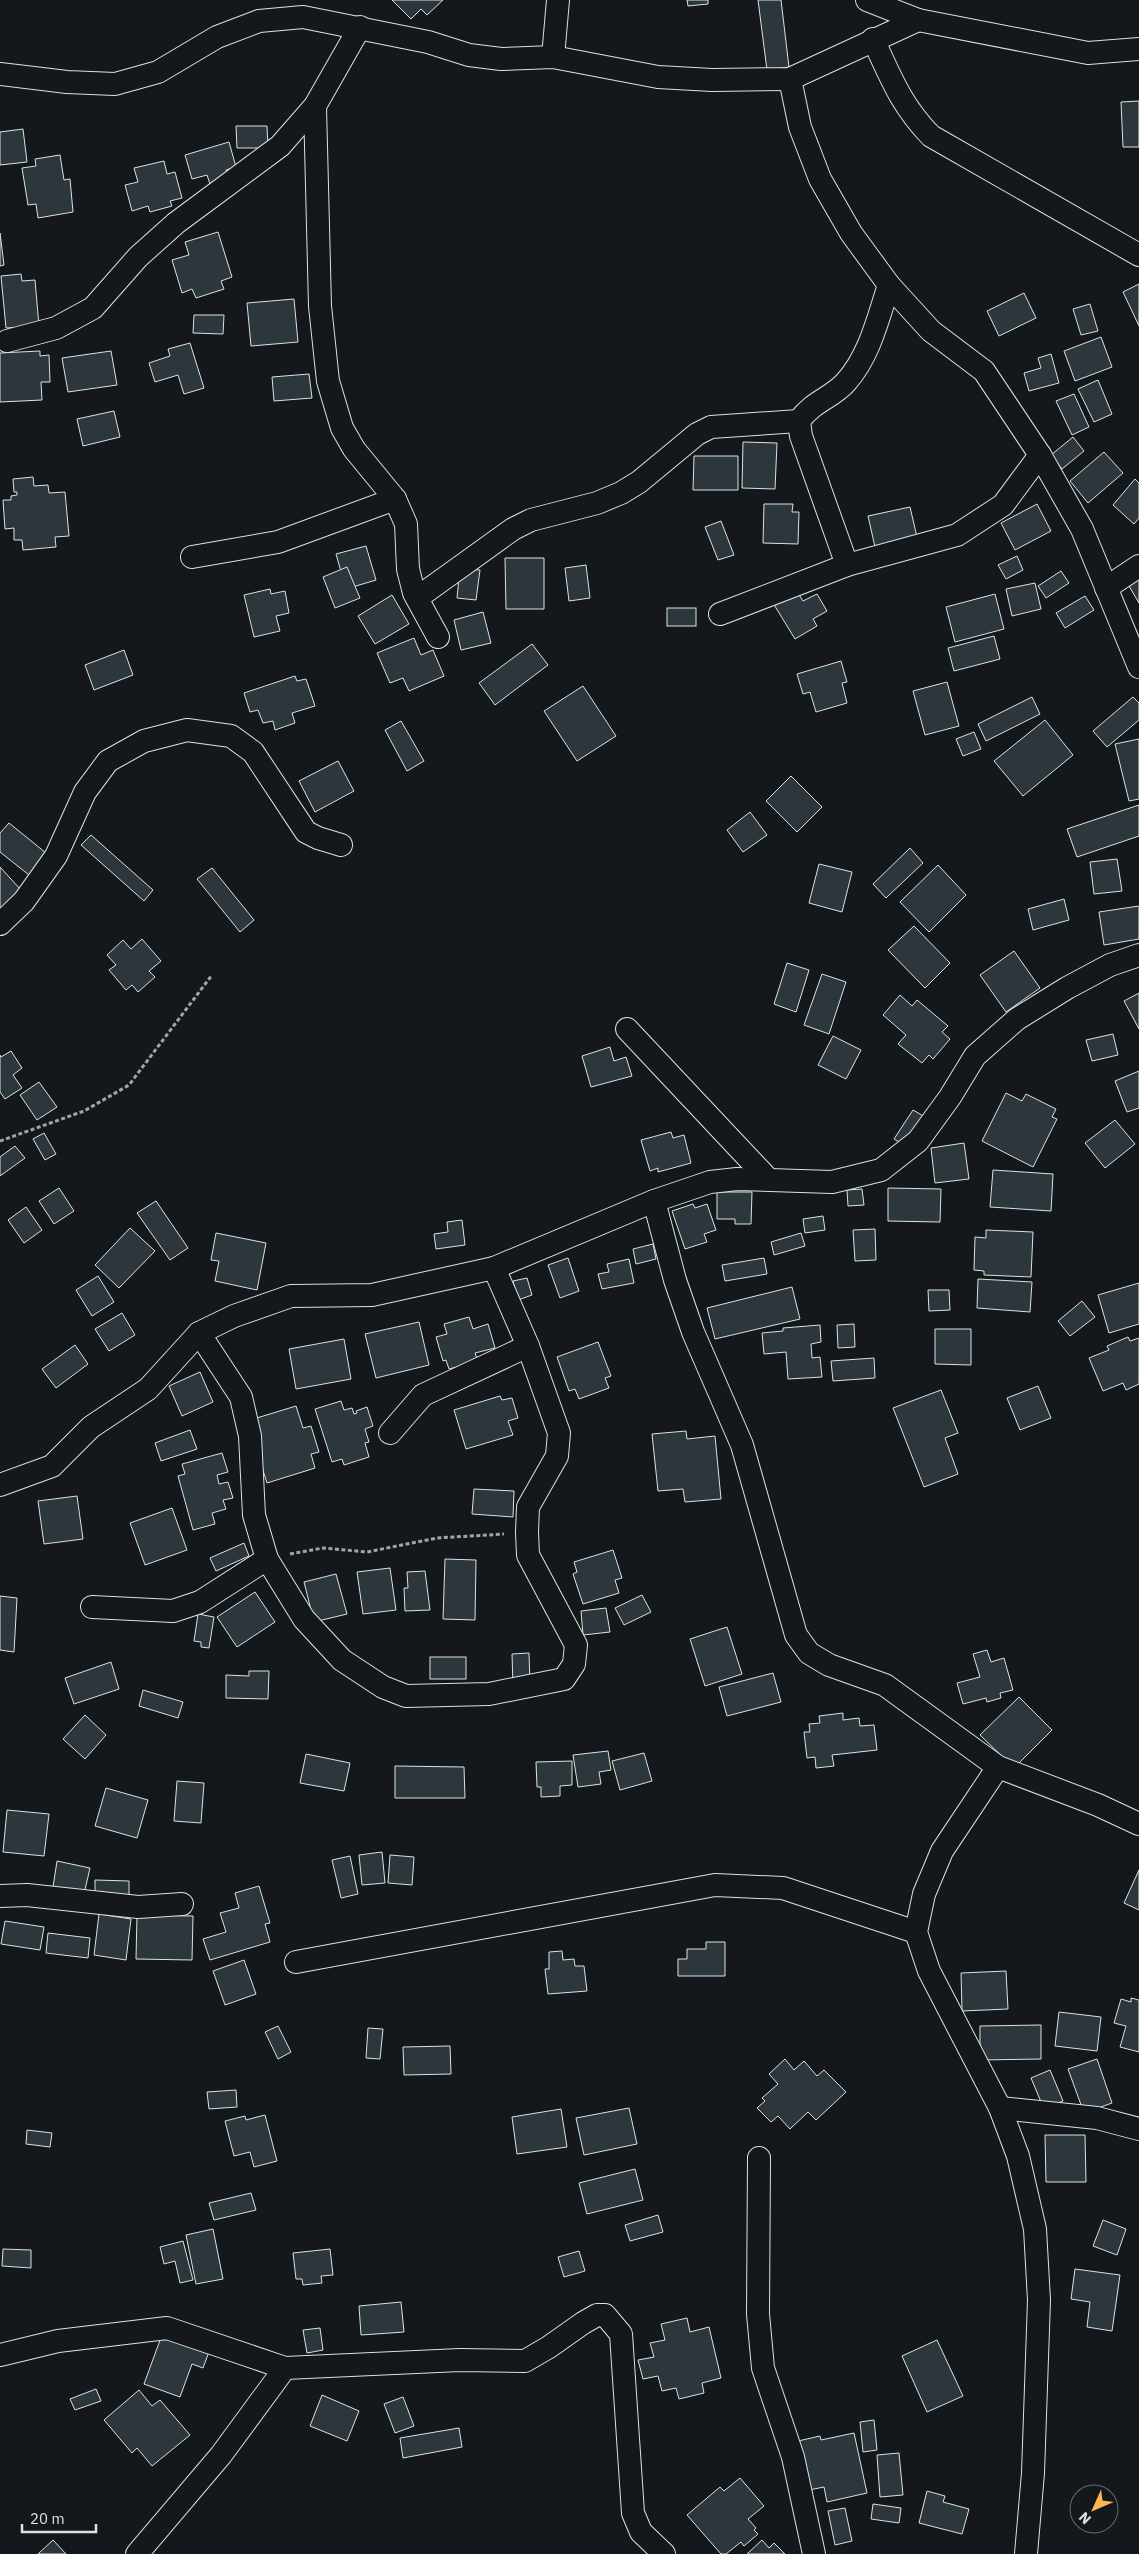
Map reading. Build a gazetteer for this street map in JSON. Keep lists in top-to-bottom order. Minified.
{"scale_bar":"20 m","north":"bottom left"}
